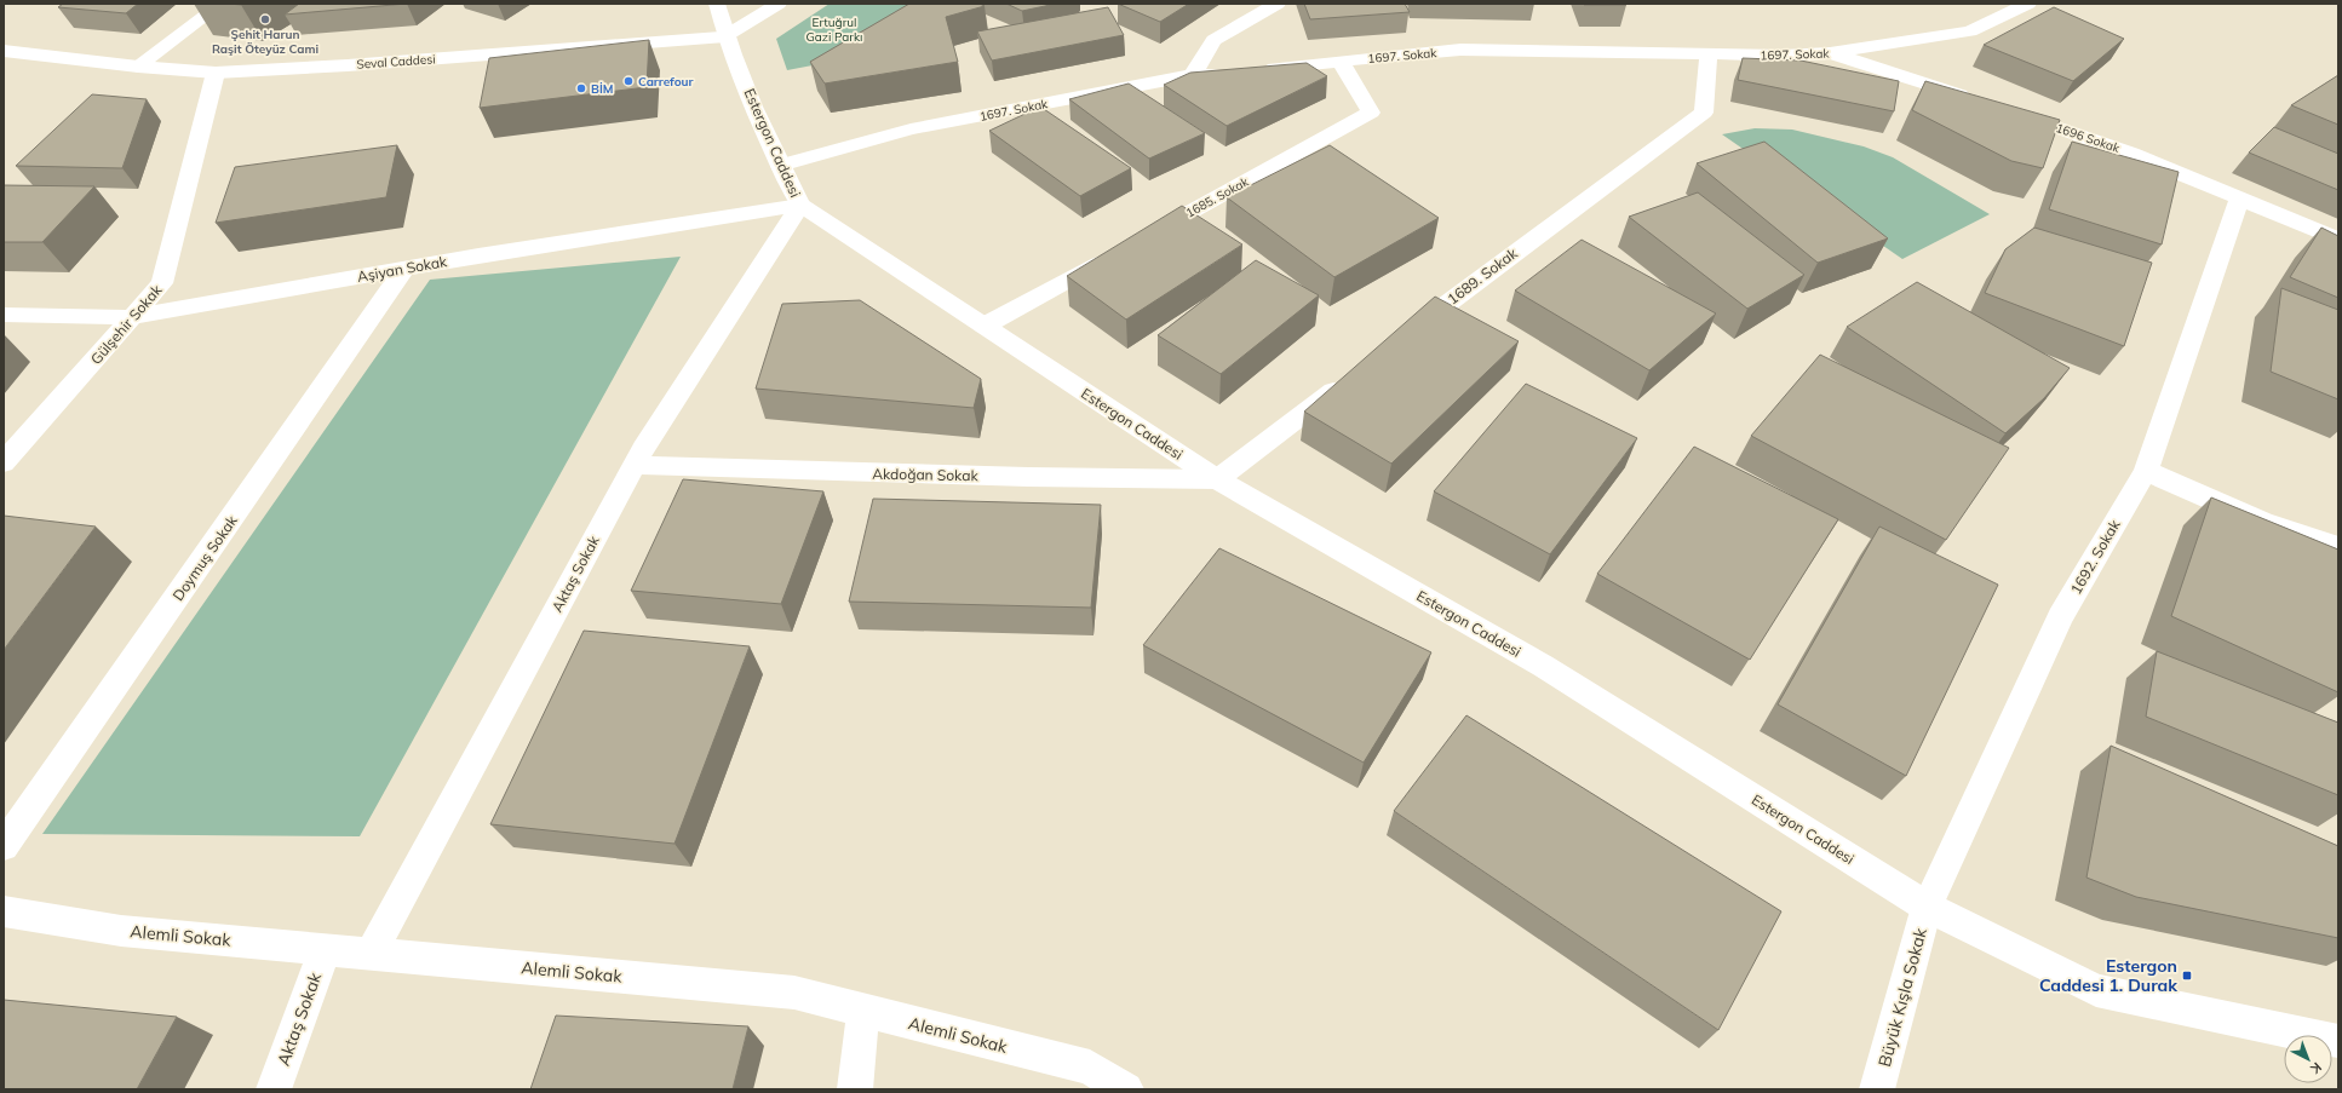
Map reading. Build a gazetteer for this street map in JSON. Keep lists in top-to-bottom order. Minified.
{"streets":{"street":["1697. Sokak","Seval Caddesi","1696 Sokak","Estergon Caddesi","1685. Sokak","Aşiyan Sokak","1689. Sokak","Gülşehir Sokak","Akdoğan Sokak","1692. Sokak","Doymuş Sokak","Aktaş Sokak","Alemli Sokak","Büyük Kışla Sokak"]},"crossings":[["1697. Sokak","Estergon Caddesi"],["1697. Sokak","1685. Sokak"],["1697. Sokak","1689. Sokak"],["Seval Caddesi","Estergon Caddesi"],["Seval Caddesi","Gülşehir Sokak"],["1696 Sokak","1692. Sokak"],["Estergon Caddesi","Aşiyan Sokak"],["Estergon Caddesi","Akdoğan Sokak"],["Estergon Caddesi","1692. Sokak"],["Estergon Caddesi","Aktaş Sokak"],["Estergon Caddesi","Büyük Kışla Sokak"],["Aşiyan Sokak","Gülşehir Sokak"],["Aşiyan Sokak","Doymuş Sokak"],["Aşiyan Sokak","Aktaş Sokak"],["Akdoğan Sokak","Aktaş Sokak"],["1692. Sokak","Büyük Kışla Sokak"],["Aktaş Sokak","Alemli Sokak"]],"parks":["Ertuğrul Gazi Parkı"],"places":{"other":["Şehit Harun Raşit Öteyüz Cami","Carrefour","BİM"],"transit":["Estergon Caddesi 1. Durak"]},"north":"bottom right"}
